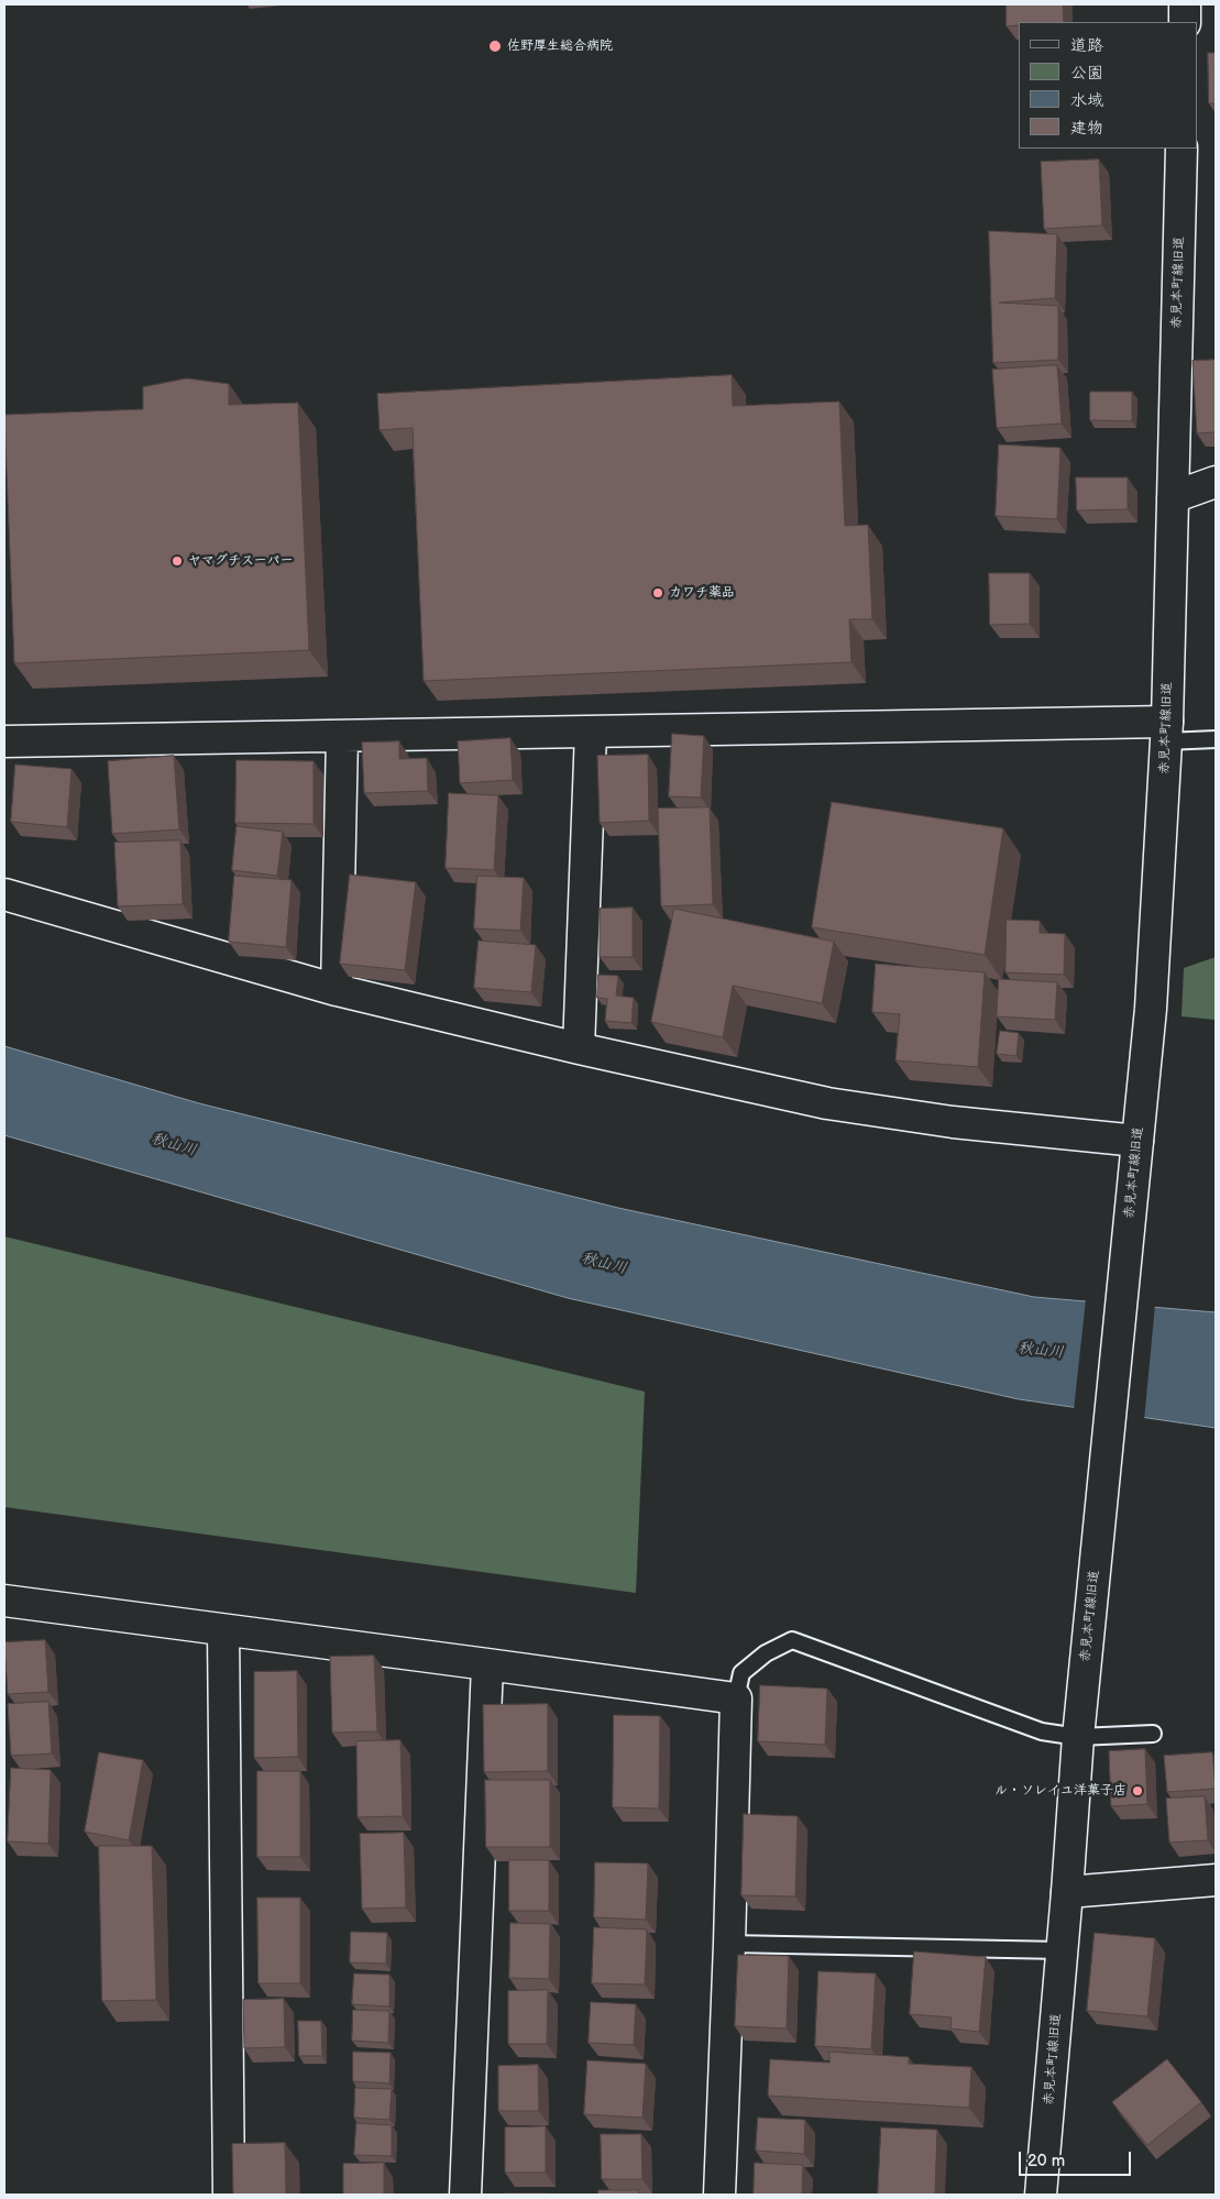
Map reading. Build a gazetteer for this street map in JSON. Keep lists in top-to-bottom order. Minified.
{"streets":{"street":["赤見本町線旧道"]},"water":["秋山川"],"places":["佐野厚生総合病院","ヤマグチスーパー","カワチ薬品","ル・ソレイユ洋菓子店"],"legend":["道路","公園","水域","建物"],"scale_bar":"20 m"}
